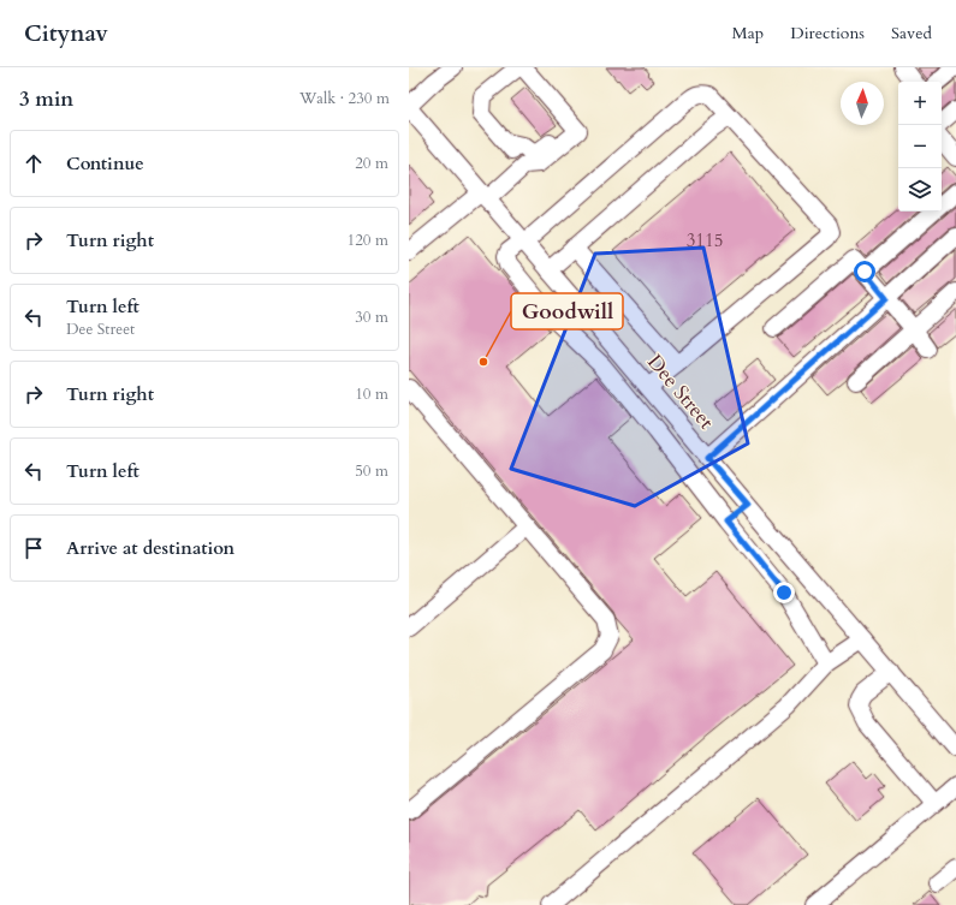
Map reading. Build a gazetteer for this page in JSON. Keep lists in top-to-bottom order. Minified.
{"streets":{"street":["Dee Street"]},"places":["Goodwill"],"house_numbers":["3115"],"north":"top","page":{"header":"Citynav","nav":["Map","Directions","Saved"],"heading":["3 min","Walk · 230 m"],"map_buttons":["+","−"],"list":[["Continue","20 m"],["Turn right","120 m"],["Turn left","Dee Street","30 m"],["Turn right","10 m"],["Turn left","50 m"],"Arrive at destination"]}}
